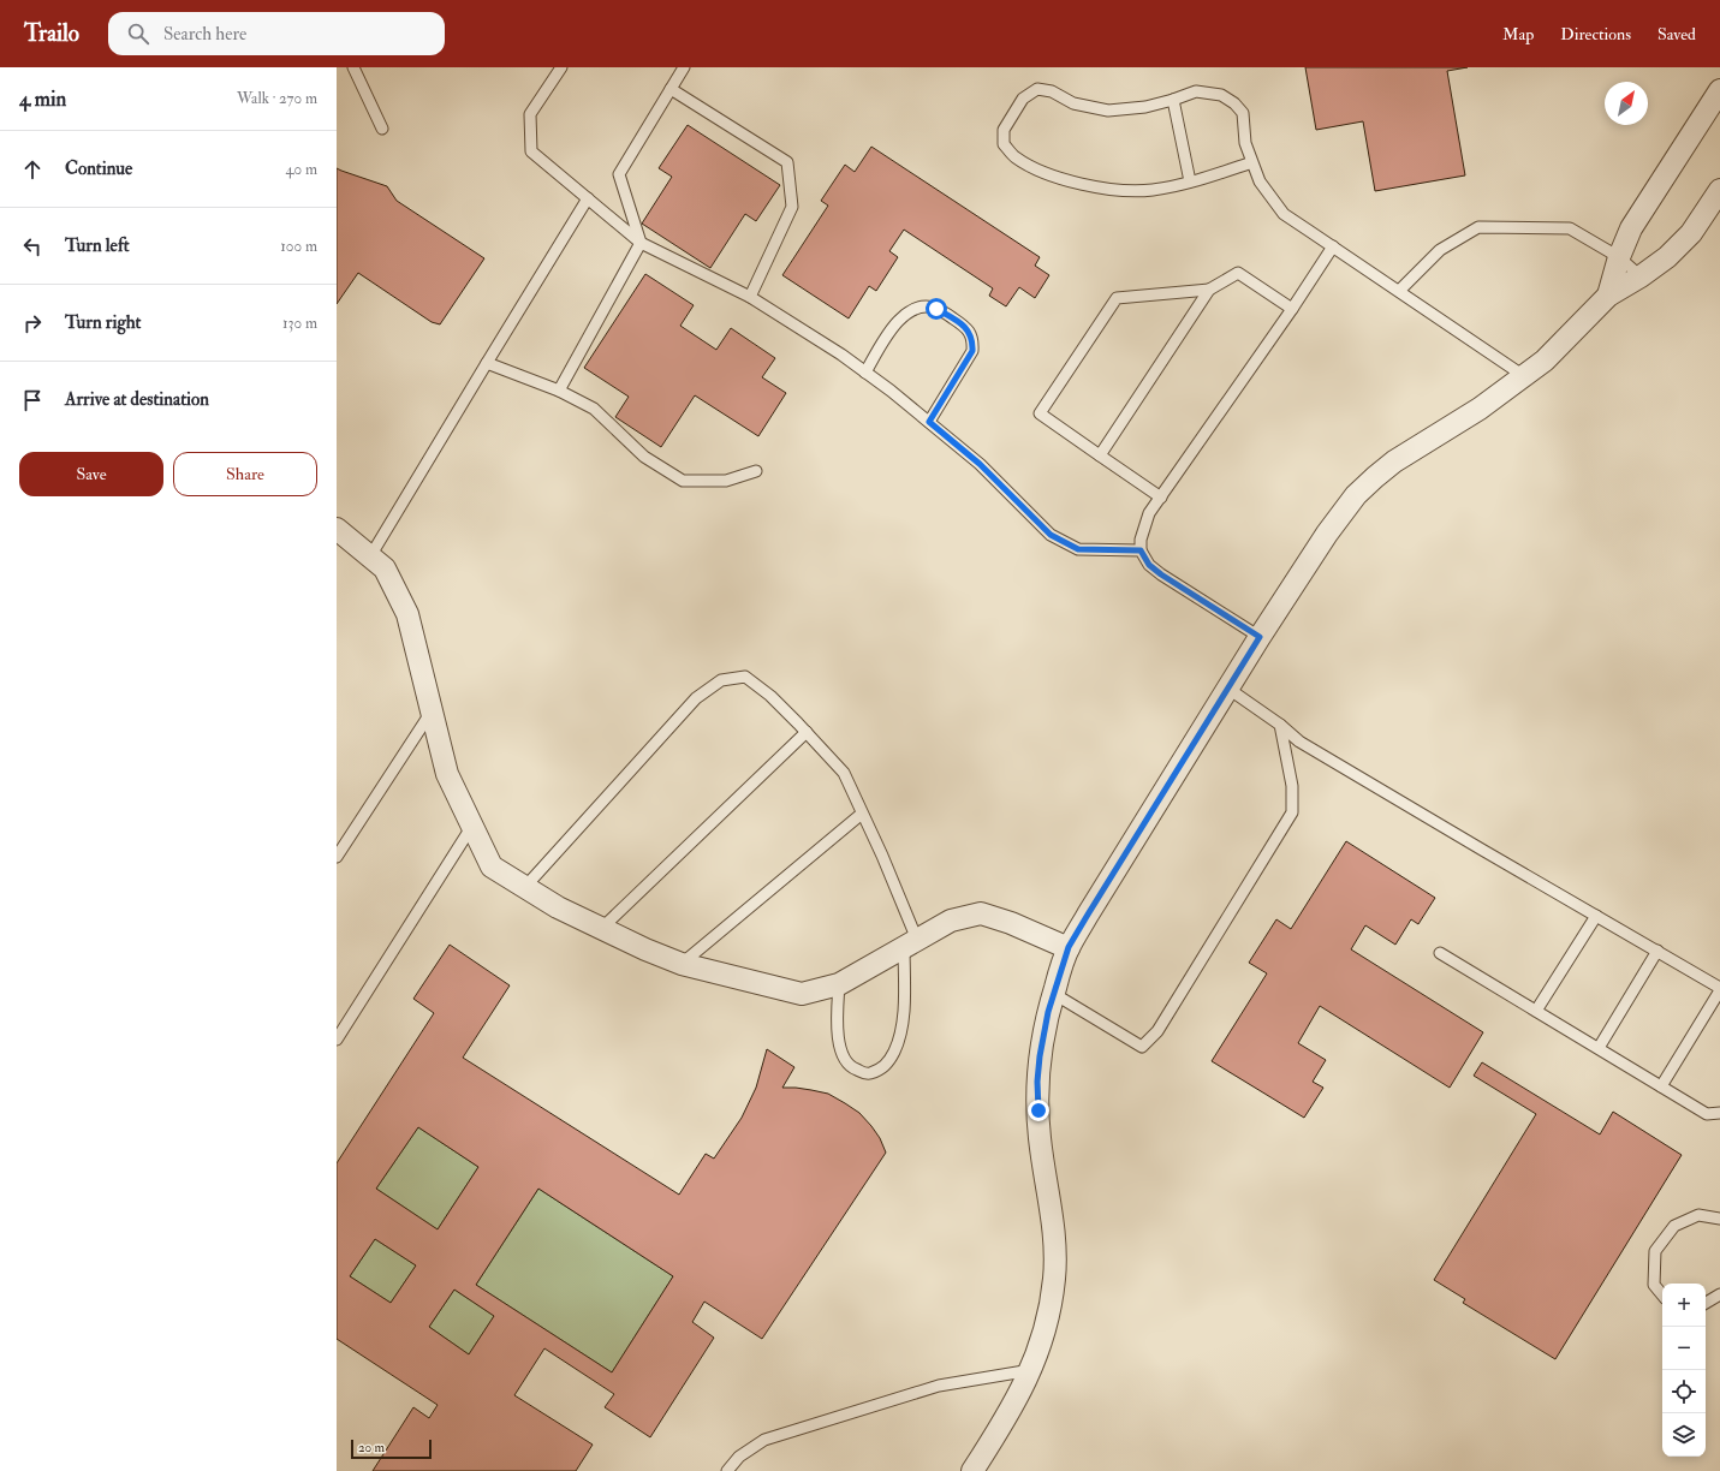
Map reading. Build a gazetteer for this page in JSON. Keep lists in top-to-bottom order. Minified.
{"scale_bar":"20 m","north":"top right","page":{"header":"Trailo","search":"Search here","nav":["Map","Directions","Saved"],"heading":["4 min","Walk · 270 m"],"list":[["Continue","40 m"],["Turn left","100 m"],["Turn right","130 m"],"Arrive at destination"],"buttons":["Save","Share"],"map_buttons":["+","−"],"scale":"20 m"}}
